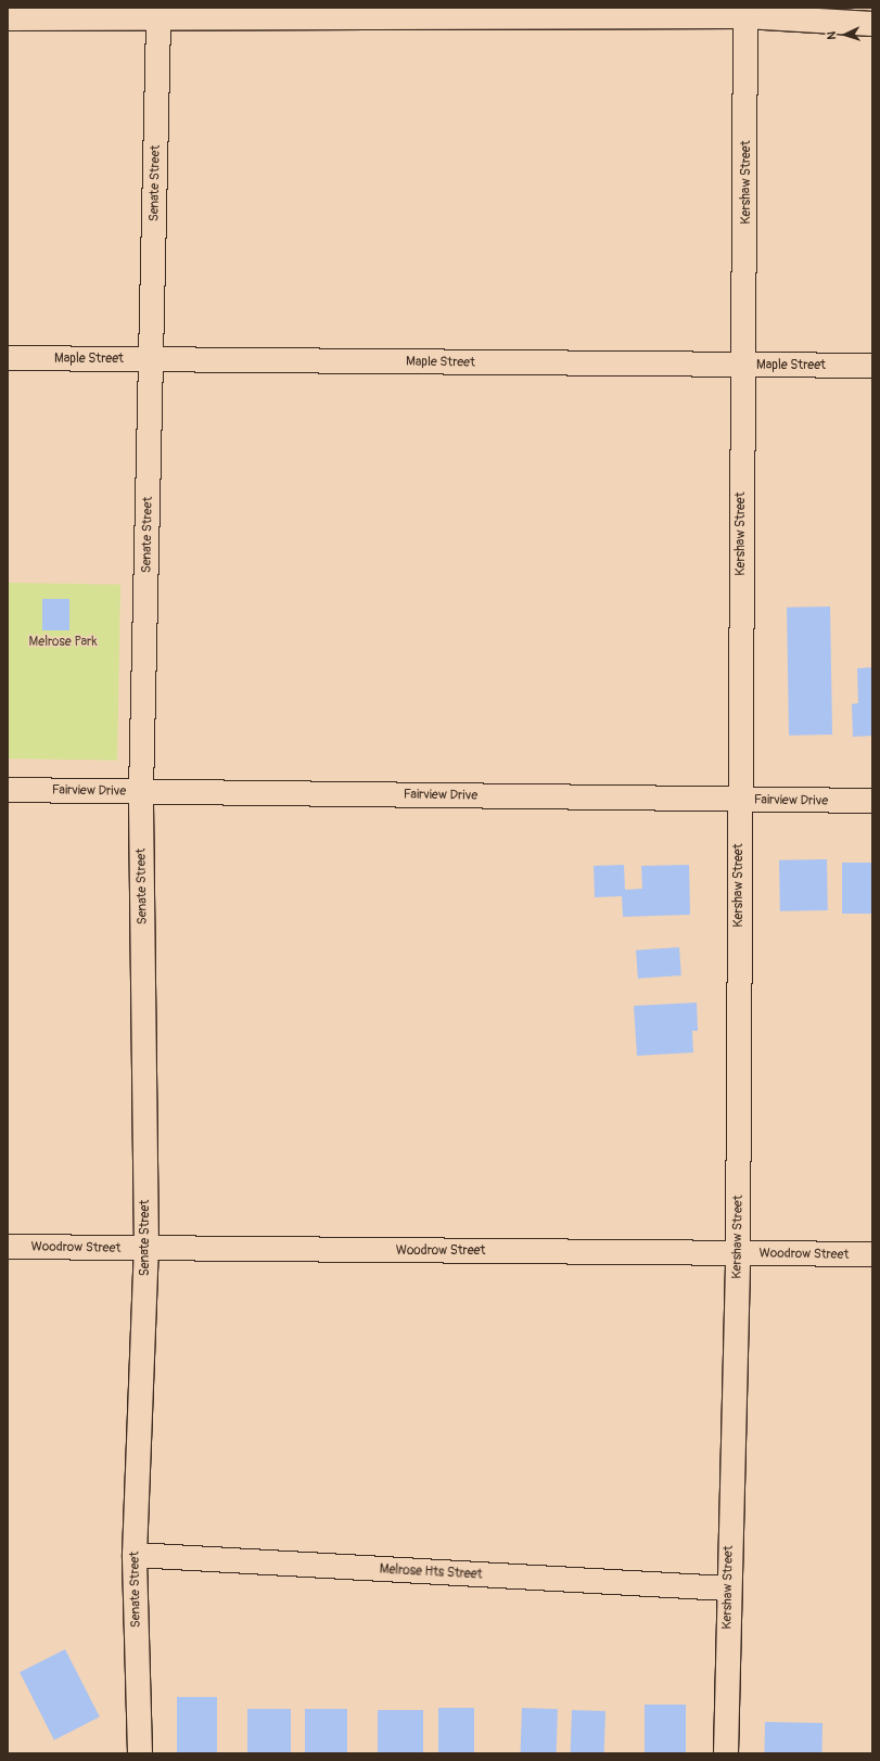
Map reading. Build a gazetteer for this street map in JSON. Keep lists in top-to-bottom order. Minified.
{"streets":{"street":["Kershaw Street","Senate Street","Maple Street","Fairview Drive","Woodrow Street","Melrose Hts Street"]},"crossings":[["Kershaw Street","Maple Street"],["Kershaw Street","Fairview Drive"],["Kershaw Street","Woodrow Street"],["Kershaw Street","Melrose Hts Street"],["Senate Street","Maple Street"],["Senate Street","Fairview Drive"],["Senate Street","Woodrow Street"],["Senate Street","Melrose Hts Street"]],"parks":["Melrose Park"],"north":"left"}
